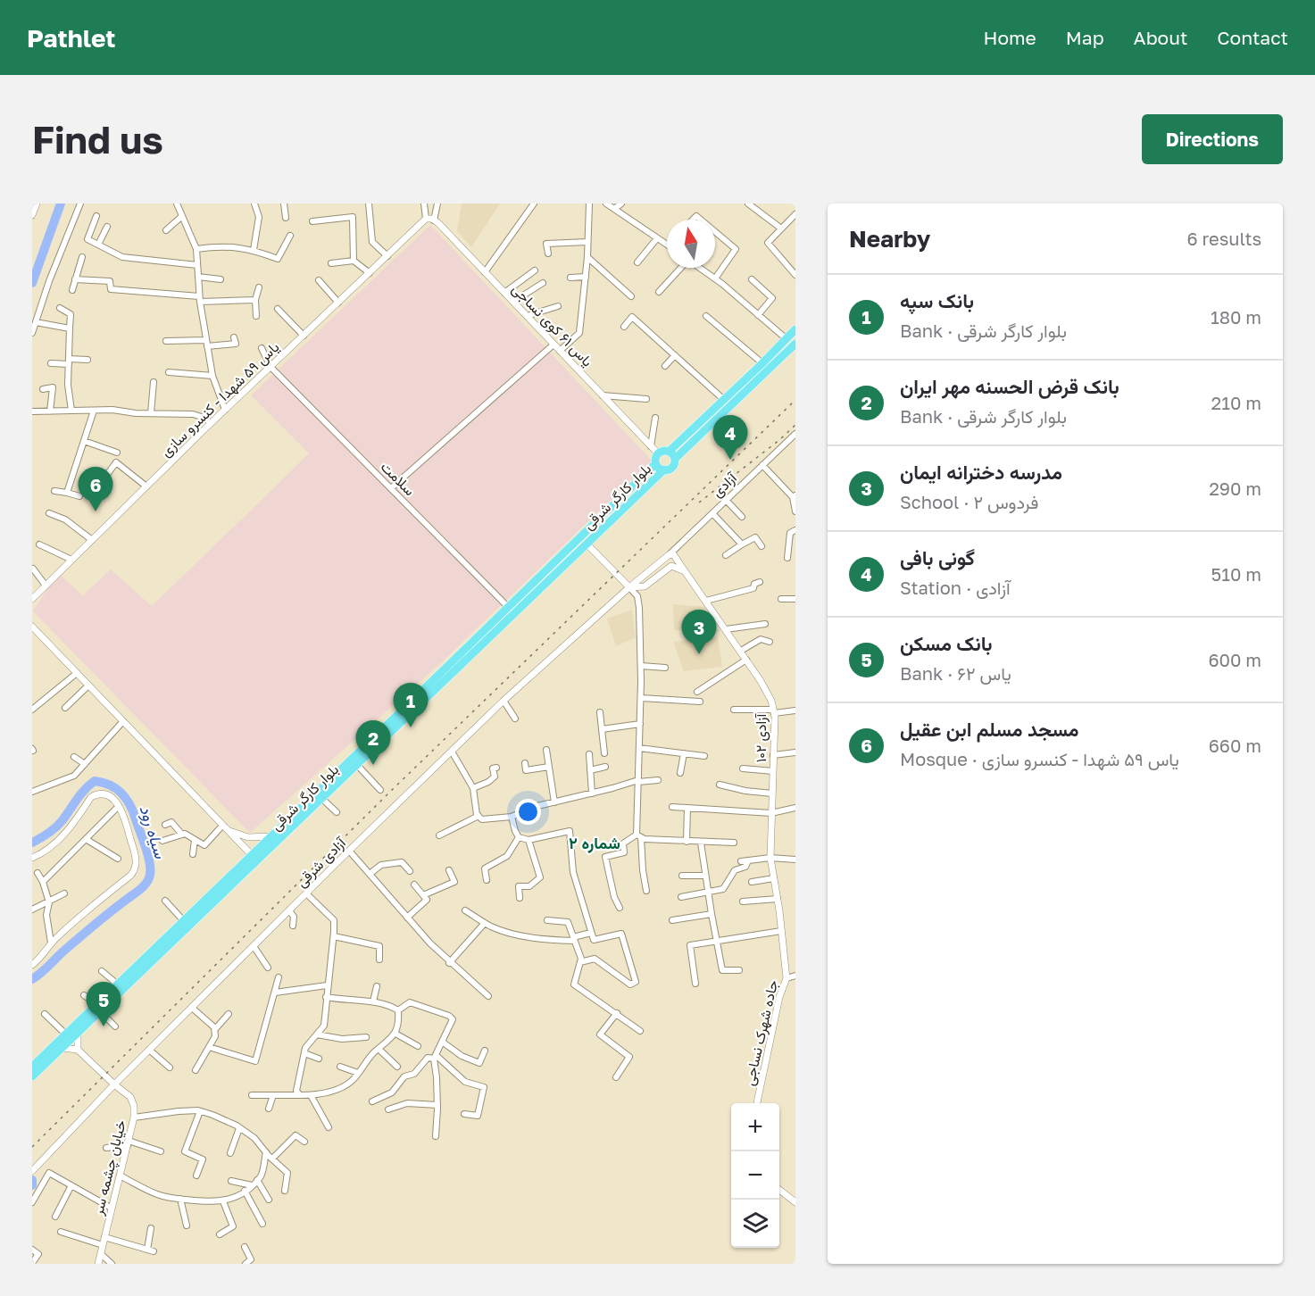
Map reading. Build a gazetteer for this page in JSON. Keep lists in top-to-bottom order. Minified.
{"streets":{"main road":["بلوار کارگر شرقی"],"street":["یاس ۶۱ کوی نساجی","یاس ۵۹ شهدا - کنسرو سازی","سلامت","آزادی","آزادی ۱۰۲","آزادی شرقی","جاده شهرک نساجی","خیابان چشمه سر"]},"crossings":[["یاس ۶۱ کوی نساجی","بلوار کارگر شرقی"],["یاس ۵۹ شهدا - کنسرو سازی","سلامت"],["سلامت","بلوار کارگر شرقی"],["آزادی","آزادی شرقی"],["آزادی ۱۰۲","جاده شهرک نساجی"],["آزادی شرقی","خیابان چشمه سر"]],"districts":["شماره ۲"],"water":["سیاه رود"],"north":"top","page":{"header":"Pathlet","nav":["Home","Map","About","Contact"],"buttons":"Directions","title":"Find us","heading":["Nearby","6 results"],"list":[{"mark":"1","name":"بانک سپه","note":"Bank · بلوار کارگر شرقی","value":"180 m"},{"mark":"2","name":"بانک قرض الحسنه مهر ایران","note":"Bank · بلوار کارگر شرقی","value":"210 m"},{"mark":"3","name":"مدرسه دخترانه ایمان","note":"School · فردوس ۲","value":"290 m"},{"mark":"4","name":"گونی بافی","note":"Station · آزادی","value":"510 m"},{"mark":"5","name":"بانک مسکن","note":"Bank · یاس ۶۲","value":"600 m"},{"mark":"6","name":"مسجد مسلم ابن عقیل","note":"Mosque · یاس ۵۹ شهدا - کنسرو سازی","value":"660 m"}],"pins":["4","6","3","1","2","5"],"map_buttons":["+","−"]}}
